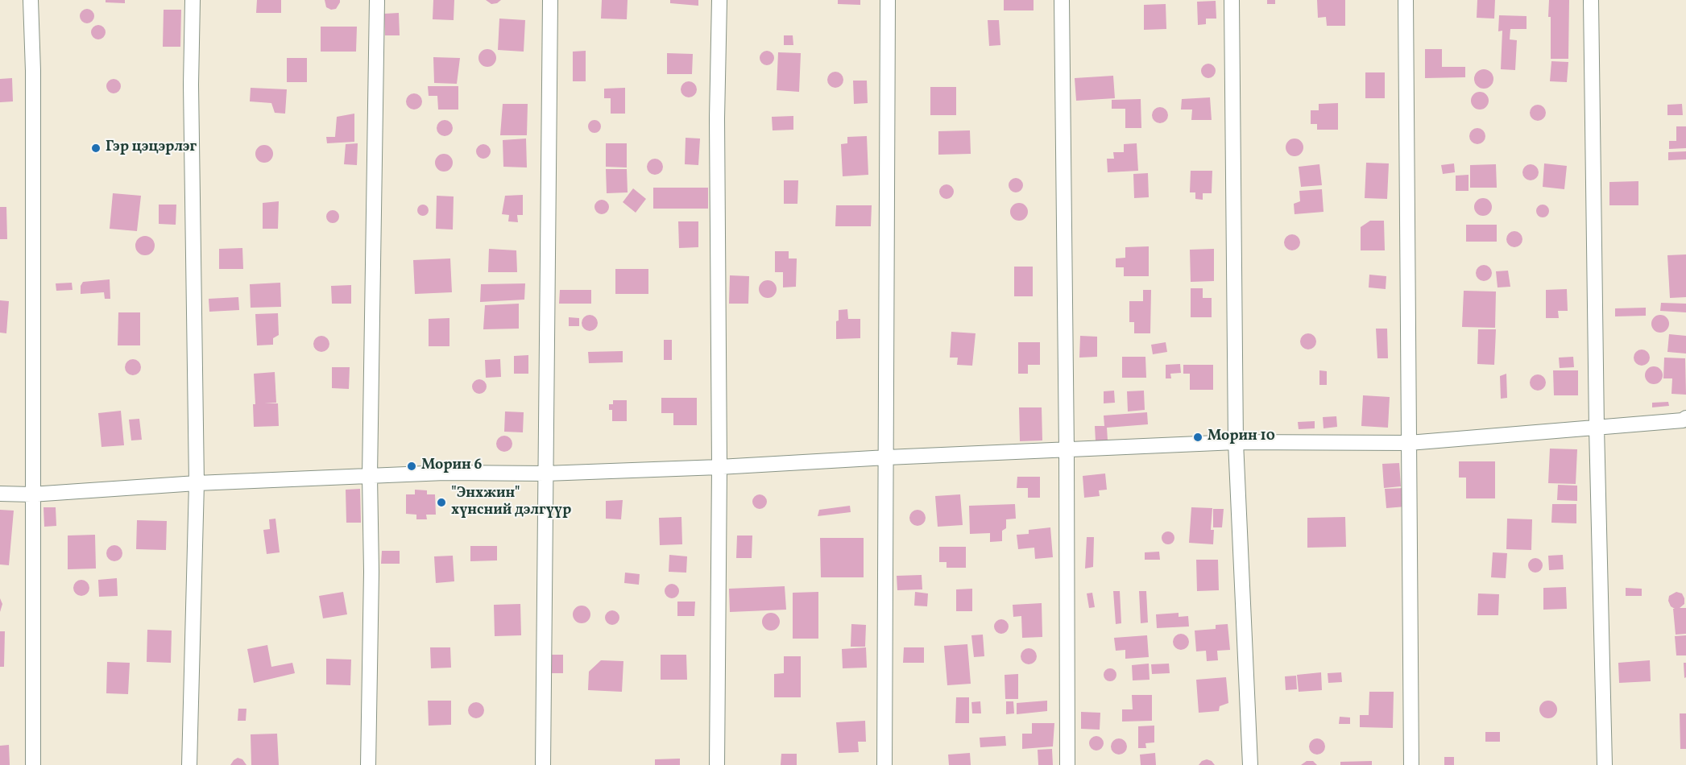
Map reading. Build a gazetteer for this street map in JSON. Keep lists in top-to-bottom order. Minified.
{"places":["Гэр цэцэрлэг","Морин 10","Морин 6","\"Энхжин\" хүнсний дэлгүүр"]}
